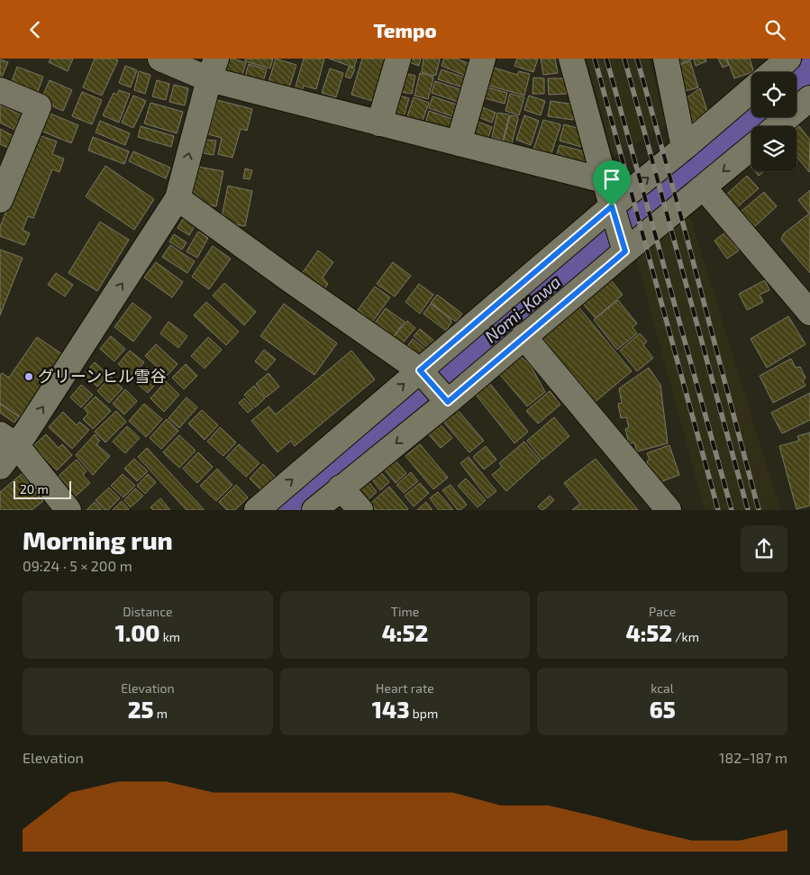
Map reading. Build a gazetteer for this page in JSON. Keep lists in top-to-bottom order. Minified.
{"water":["Nomi-Kawa"],"places":["グリーンヒル雪谷"],"scale_bar":"20 m","page":{"header":"Tempo","scale":"20 m","heading":["Morning run","09:24 · 5 × 200 m"],"stats":[["Distance","1.00 km"],["Time","4:52"],["Pace","4:52 /km"],["Elevation","25 m"],["Heart rate","143 bpm"],["kcal","65"]],"chart":["Elevation","182–187 m"]}}
